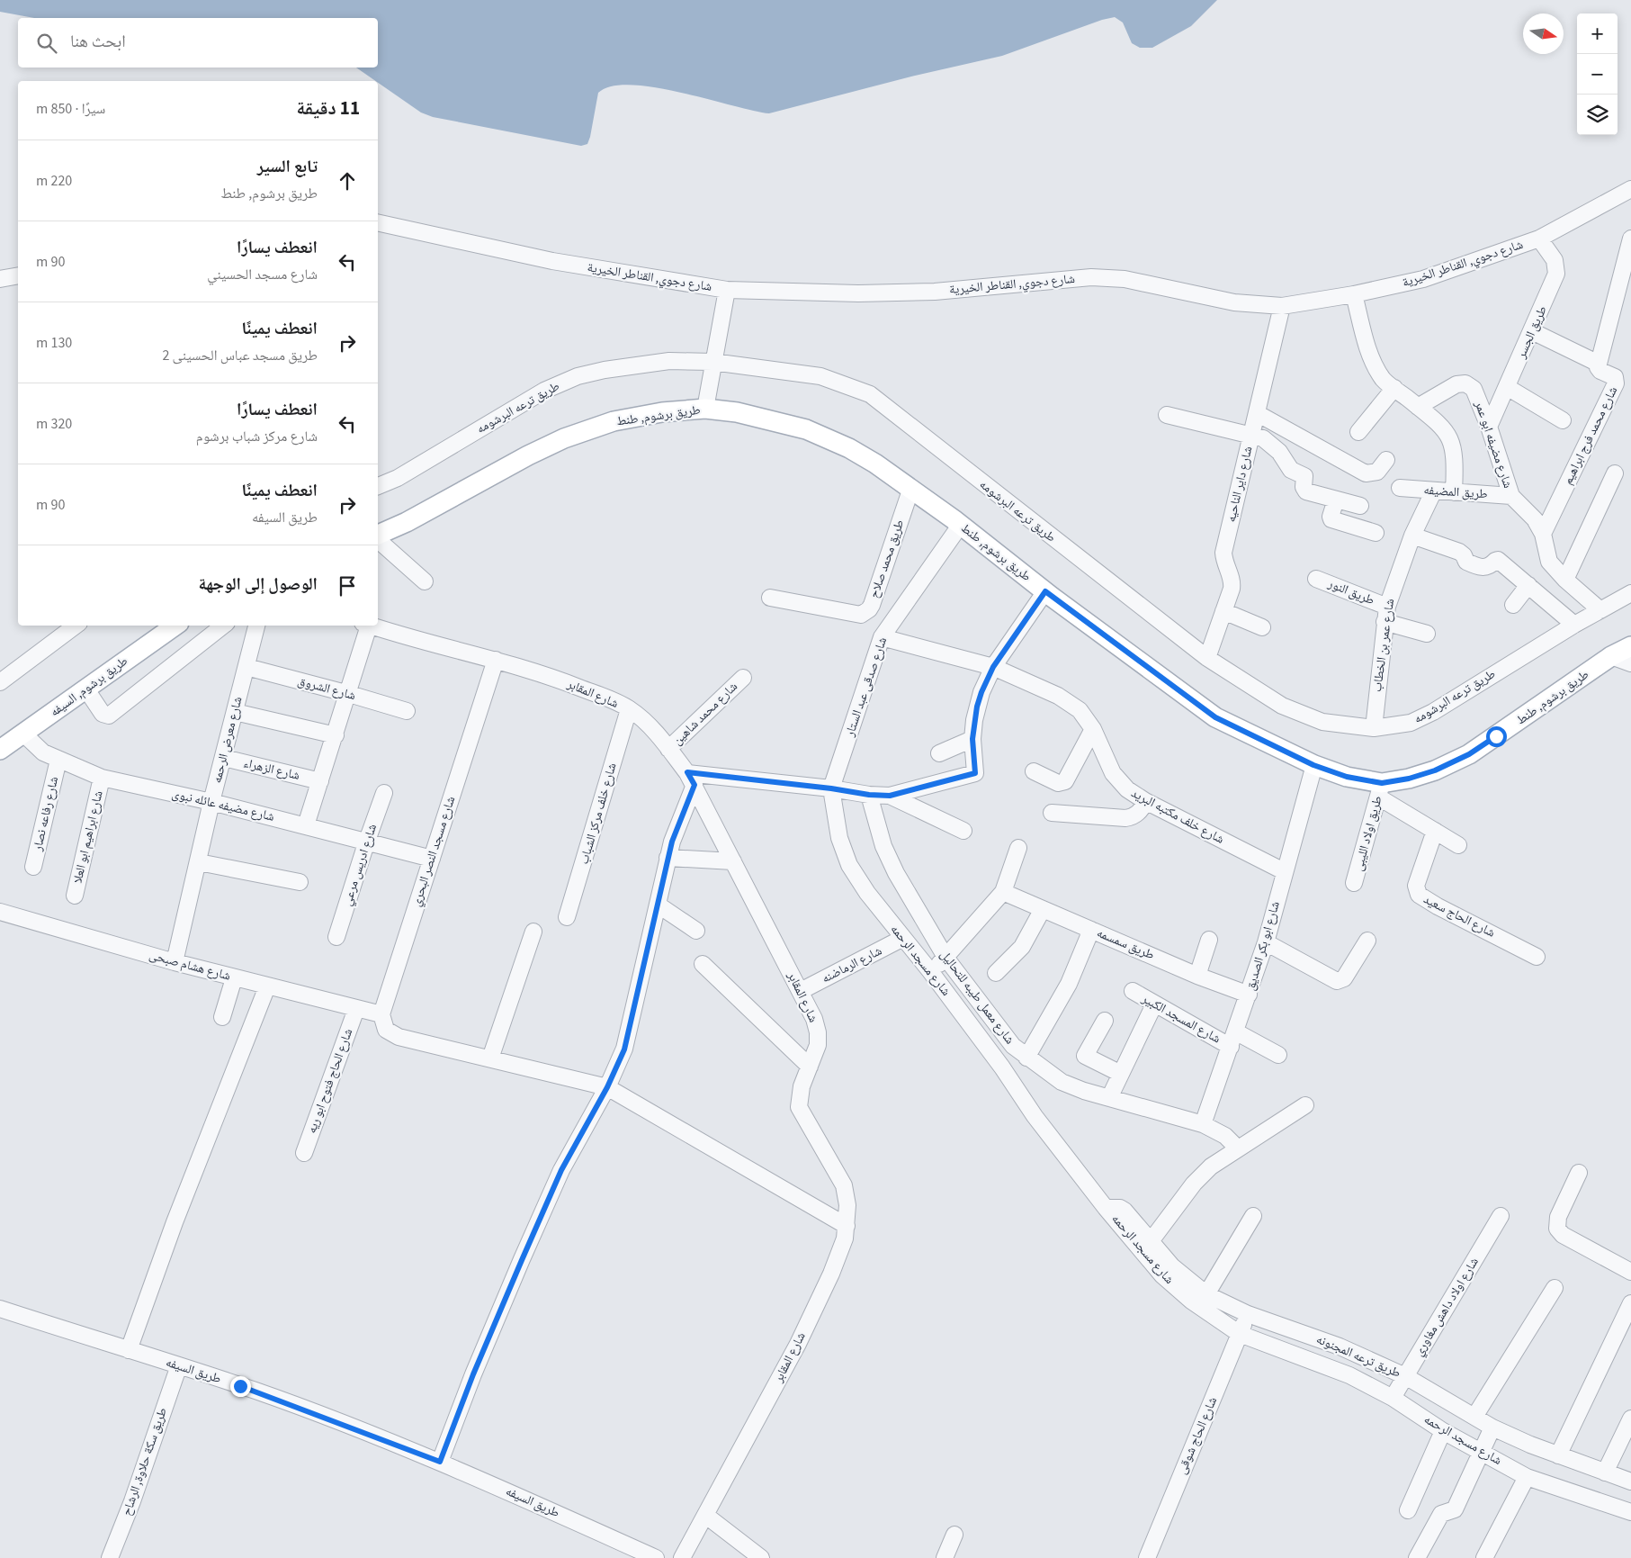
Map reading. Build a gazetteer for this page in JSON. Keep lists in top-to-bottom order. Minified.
{"streets":{"main road":["طريق برشوم, طنط","طريق برشوم, السيفه"],"street":["شارع دجوي, القناطر الخيرية","طريق الجسر","طريق ترعه البرشومه","شارع محمد فرج ابراهيم","شارع مضيفه ابو عمر","شارع داير الناحيه","طريق المضيفه","طريق محمد صلاح","طريق النور","شارع عمر بن الخطاب","شارع صدقى عبد الستار","شارع الشروق","شارع المقابر","شارع محمد شاهين","شارع معرض الرحمه","شارع الزهراء","شارع مضيفه عائله نبوى","شارع رفاعه نصار","شارع خلف مركز الشباب","شارع خلف مكتبه البريد","طريق اولاد الليبى","شارع ابراهيم ابو العلا","شارع مسجد النصر البحري","شارع ادريس مرعي","شارع الحاج سعيد","طريق سمسمه","شارع ابو بكر الصديق","شارع مسجد الرحمه","شارع الرماضنه","شارع هشام صبحى","شارع معمل طيبه للتحاليل","شارع المسجد الكبير","شارع الحاج فتوح ابو ريه","شارع اولاد داهش مغاوري","طريق ترعه المجنونه","طريق السيفه","شارع الحاج شوقى","طريق سكة حلاوة, الرشاح"]},"crossings":[["شارع دجوي, القناطر الخيرية","طريق الجسر"],["شارع دجوي, القناطر الخيرية","شارع داير الناحيه"],["طريق الجسر","شارع مضيفه ابو عمر"],["طريق ترعه البرشومه","شارع مضيفه ابو عمر"],["طريق ترعه البرشومه","شارع داير الناحيه"],["طريق ترعه البرشومه","شارع عمر بن الخطاب"],["طريق برشوم, طنط","طريق محمد صلاح"],["طريق برشوم, طنط","شارع صدقى عبد الستار"],["طريق برشوم, طنط","طريق اولاد الليبى"],["طريق برشوم, طنط","شارع ابو بكر الصديق"],["شارع محمد فرج ابراهيم","شارع مضيفه ابو عمر"],["شارع مضيفه ابو عمر","طريق المضيفه"],["طريق المضيفه","شارع عمر بن الخطاب"],["طريق النور","شارع عمر بن الخطاب"],["طريق برشوم, السيفه","شارع مضيفه عائله نبوى"],["شارع صدقى عبد الستار","شارع خلف مكتبه البريد"],["شارع صدقى عبد الستار","شارع مسجد الرحمه"],["شارع الشروق","شارع معرض الرحمه"],["شارع المقابر","شارع محمد شاهين"],["شارع المقابر","شارع خلف مركز الشباب"],["شارع المقابر","شارع مسجد النصر البحري"],["شارع المقابر","شارع الرماضنه"],["شارع معرض الرحمه","شارع الزهراء"],["شارع معرض الرحمه","شارع مضيفه عائله نبوى"],["شارع معرض الرحمه","شارع هشام صبحى"],["شارع مضيفه عائله نبوى","شارع رفاعه نصار"],["شارع مضيفه عائله نبوى","شارع ابراهيم ابو العلا"],["شارع مضيفه عائله نبوى","شارع مسجد النصر البحري"],["شارع مضيفه عائله نبوى","شارع ادريس مرعي"],["شارع خلف مكتبه البريد","شارع ابو بكر الصديق"],["شارع مسجد النصر البحري","شارع هشام صبحى"],["طريق سمسمه","شارع ابو بكر الصديق"],["شارع ابو بكر الصديق","شارع معمل طيبه للتحاليل"],["شارع ابو بكر الصديق","شارع المسجد الكبير"],["شارع مسجد الرحمه","شارع الرماضنه"],["شارع مسجد الرحمه","شارع اولاد داهش مغاوري"],["شارع مسجد الرحمه","طريق ترعه المجنونه"],["شارع مسجد الرحمه","شارع الحاج شوقى"],["شارع هشام صبحى","شارع الحاج فتوح ابو ريه"],["شارع اولاد داهش مغاوري","طريق ترعه المجنونه"],["طريق ترعه المجنونه","شارع الحاج شوقى"],["طريق السيفه","طريق سكة حلاوة, الرشاح"]],"north":"right","page":{"map_buttons":["+","−"],"search":"ابحث هنا","heading":["11 دقيقة","سيرًا · 850 m"],"list":[["تابع السير","طريق برشوم, طنط","220 m"],["انعطف يسارًا","شارع مسجد الحسيني","90 m"],["انعطف يمينًا","طريق مسجد عباس الحسينى 2","130 m"],["انعطف يسارًا","شارع مركز شباب برشوم","320 m"],["انعطف يمينًا","طريق السيفه","90 m"],"الوصول إلى الوجهة"]}}
